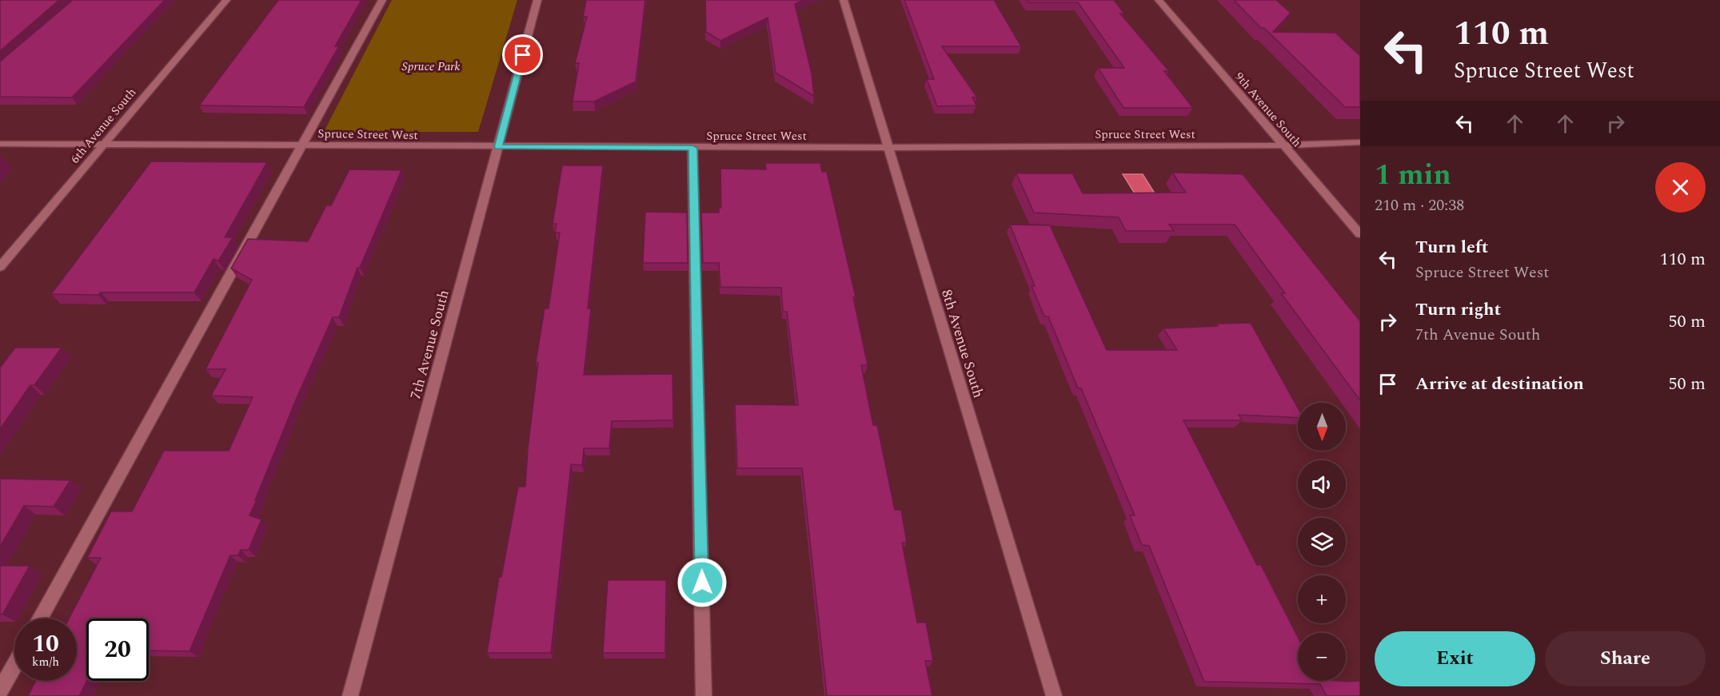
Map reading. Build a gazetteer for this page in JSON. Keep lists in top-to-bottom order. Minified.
{"streets":{"street":["9th Avenue South","6th Avenue South","Spruce Street West","8th Avenue South","7th Avenue South"]},"crossings":[["9th Avenue South","Spruce Street West"],["6th Avenue South","Spruce Street West"],["Spruce Street West","8th Avenue South"],["Spruce Street West","7th Avenue South"]],"parks":["Spruce Park"],"north":"bottom","page":{"turn":["110 m","Spruce Street West"],"heading":["1 min","210 m · 20:38"],"list":[{"name":"Turn left","note":"Spruce Street West","value":"110 m"},{"name":"Turn right","note":"7th Avenue South","value":"50 m"},{"name":"Arrive at destination","value":"50 m"}],"map_buttons":["+","−"],"speed":"10 km/h","limit":"20","buttons":["Exit","Share"]}}
